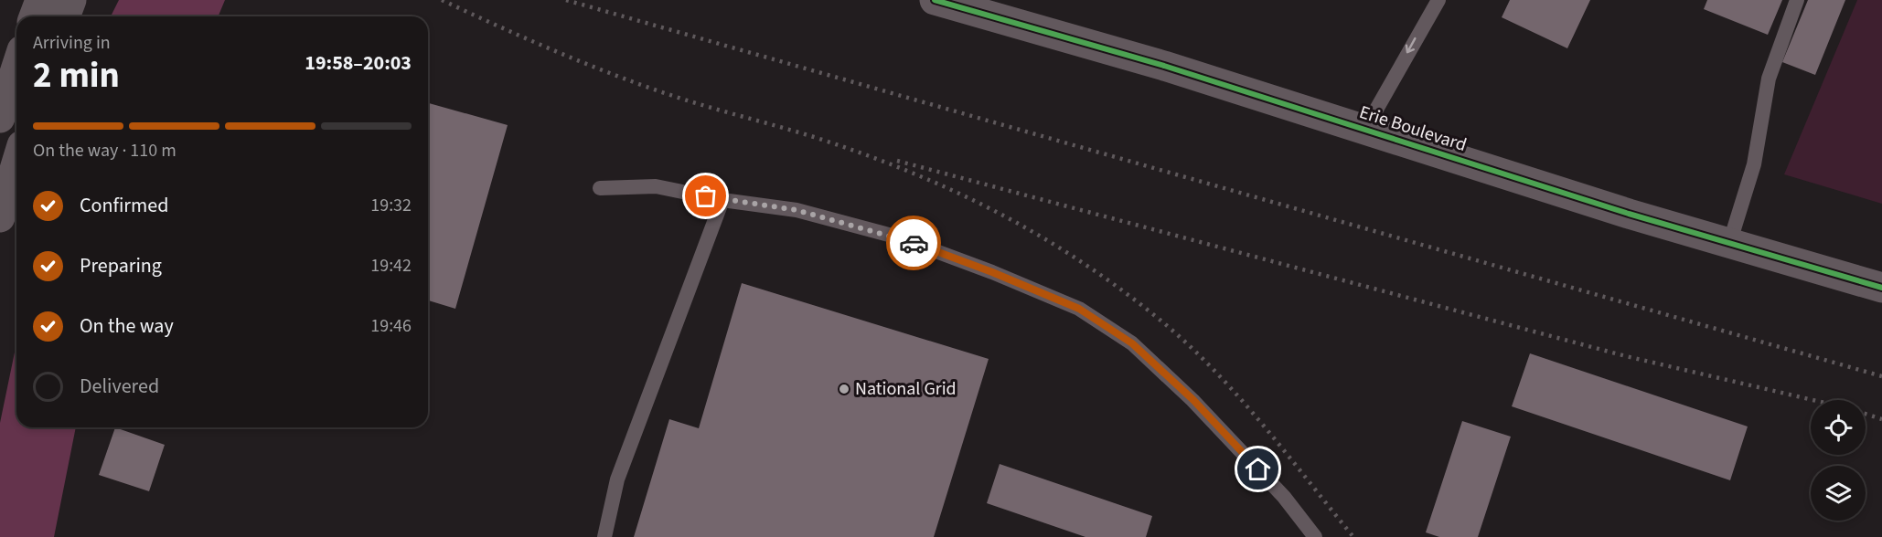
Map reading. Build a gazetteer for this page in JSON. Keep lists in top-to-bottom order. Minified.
{"streets":{"street":["Erie Boulevard"]},"places":["National Grid"],"page":{"heading":["2 min","Arriving in","19:58–20:03"],"bar":"On the way · 110 m","list":[["Confirmed","19:32"],["Preparing","19:42"],["On the way","19:46"],"Delivered"]}}
